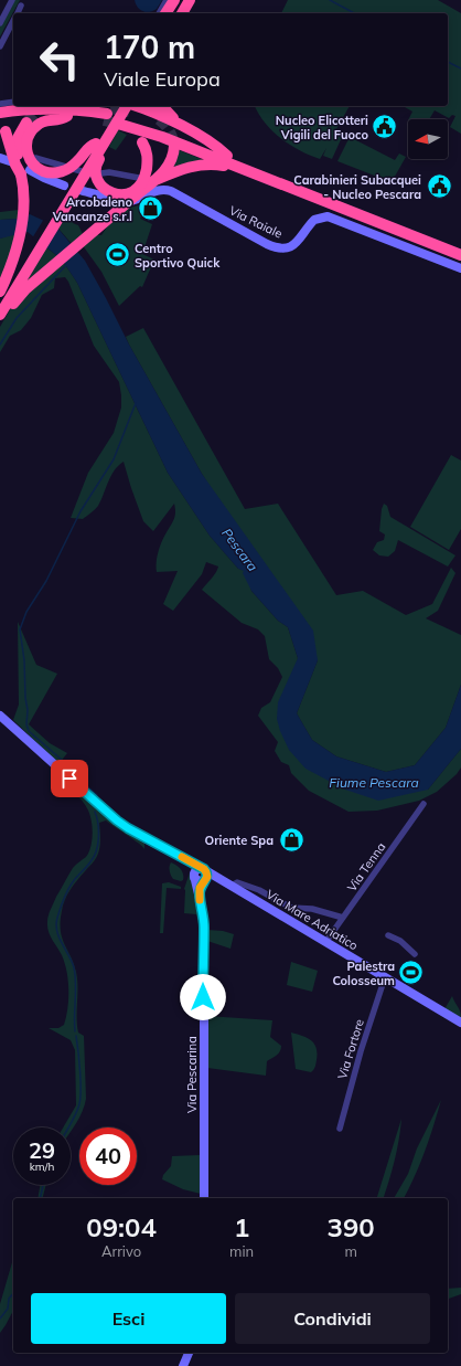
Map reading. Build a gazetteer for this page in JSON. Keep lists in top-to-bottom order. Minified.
{"streets":{"street":["Via Raiale","Via Tenna","Via Mare Adriatico","Via Fortore","Via Pescarina"]},"crossings":[["Via Tenna","Via Mare Adriatico"],["Via Mare Adriatico","Via Fortore"],["Via Mare Adriatico","Via Pescarina"]],"water":["Pescara","Fiume Pescara"],"places":{"public building":["Nucleo Elicotteri Vigili del Fuoco","Carabinieri Subacquei - Nucleo Pescara"],"shop":["Arcobaleno Vancanze s.r.l","Oriente Spa"],"sports":["Centro Sportivo Quick","Palestra Colosseum"]},"north":"left","page":{"turn":["170 m","Viale Europa"],"speed":"29 km/h","limit":"40","eta":["09:04","Arrivo","1","min","390","m"],"buttons":["Esci","Condividi"]}}
